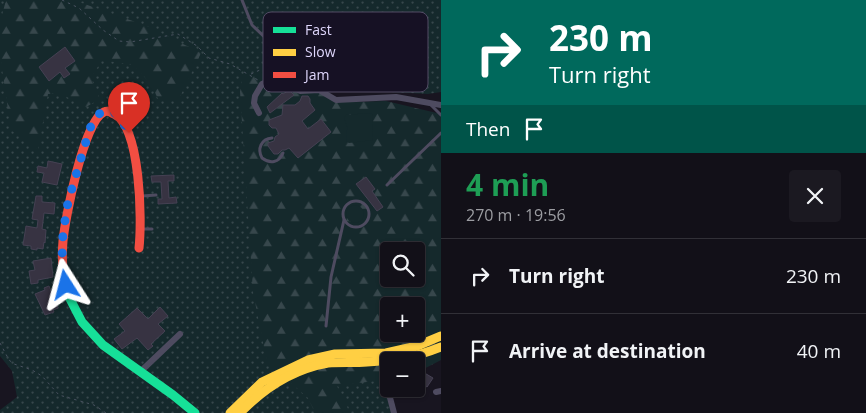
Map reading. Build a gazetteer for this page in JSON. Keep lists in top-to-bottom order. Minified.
{"legend":["Fast","Slow","Jam"],"page":{"turn":["230 m","Turn right"],"then":"Then","heading":["4 min","270 m · 19:56"],"list":[{"name":"Turn right","value":"230 m"},{"name":"Arrive at destination","value":"40 m"}],"map_buttons":["+","−"]}}
